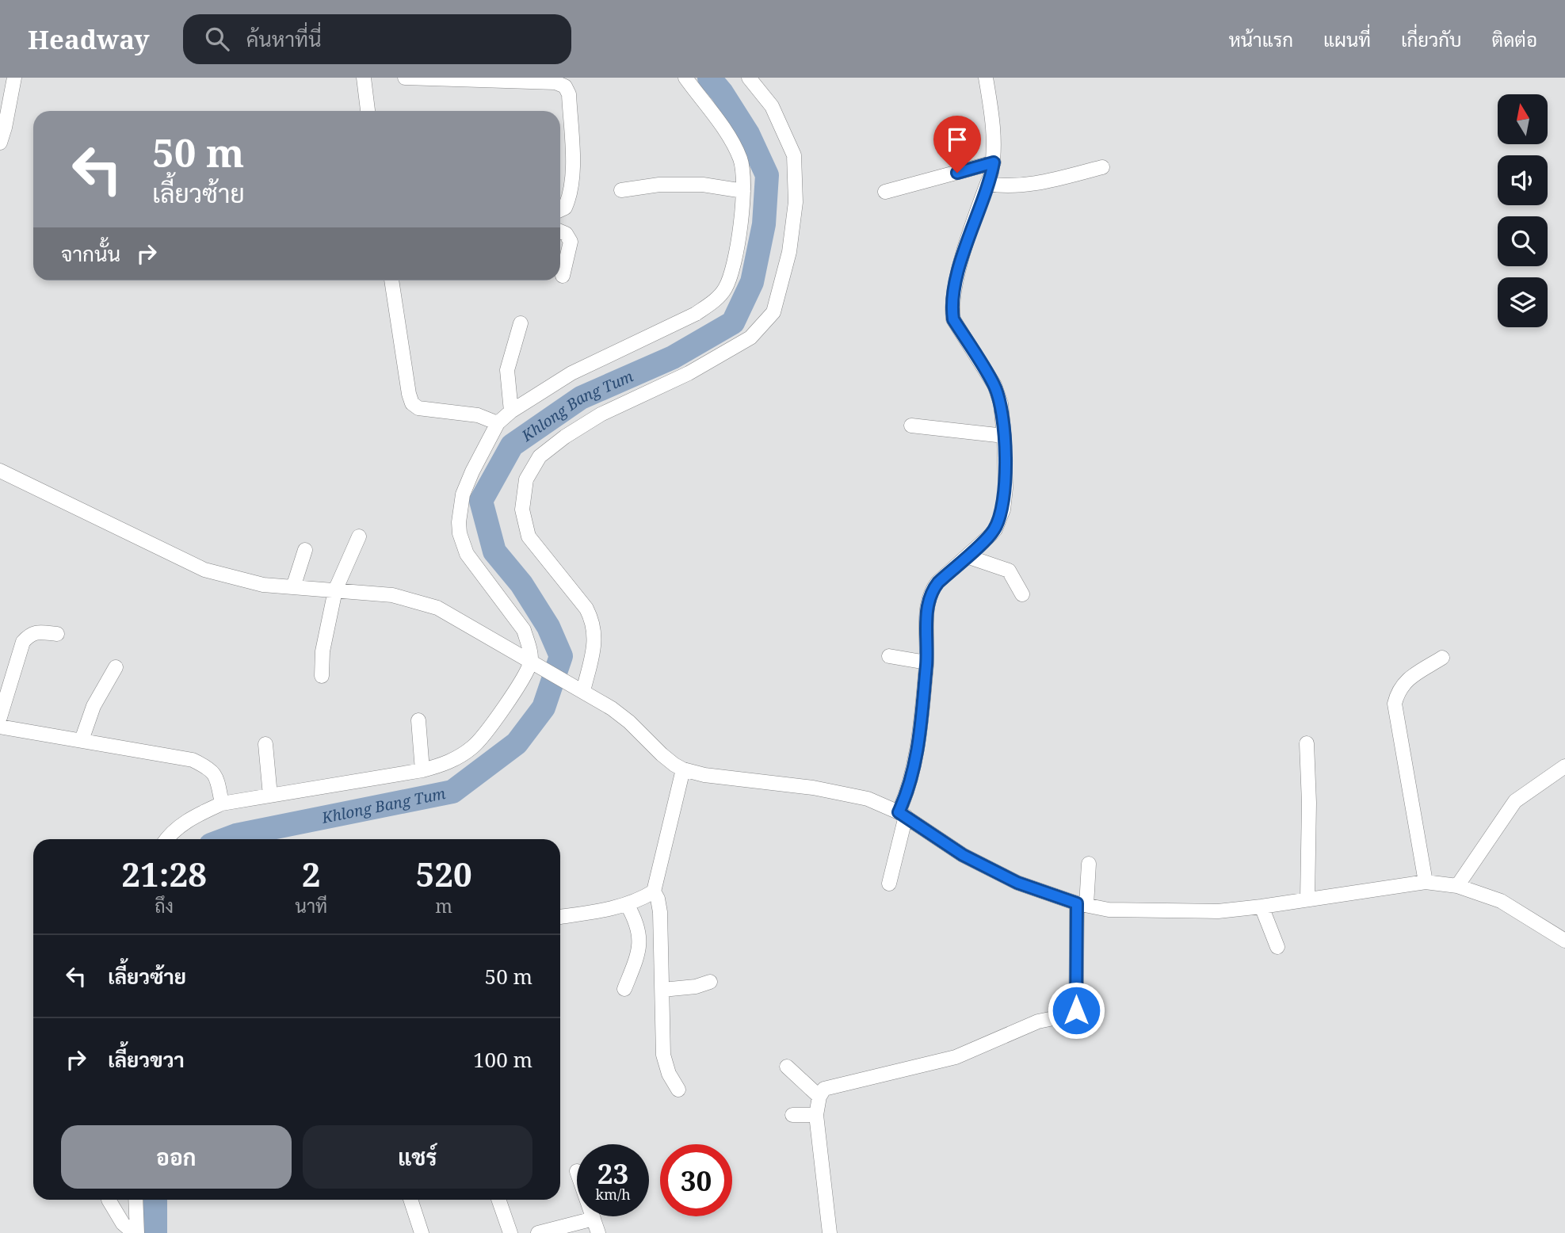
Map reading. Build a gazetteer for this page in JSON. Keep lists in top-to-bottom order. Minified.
{"water":["Khlong Bang Tum"],"north":"top","page":{"header":"Headway","search":"ค้นหาที่นี่","nav":["หน้าแรก","แผนที่","เกี่ยวกับ","ติดต่อ"],"turn":["50 m","เลี้ยวซ้าย"],"then":"จากนั้น","eta":["21:28","ถึง","2","นาที","520","m"],"list":[{"name":"เลี้ยวซ้าย","value":"50 m"},{"name":"เลี้ยวขวา","value":"100 m"}],"buttons":["ออก","แชร์"],"speed":"23 km/h","limit":"30"}}
